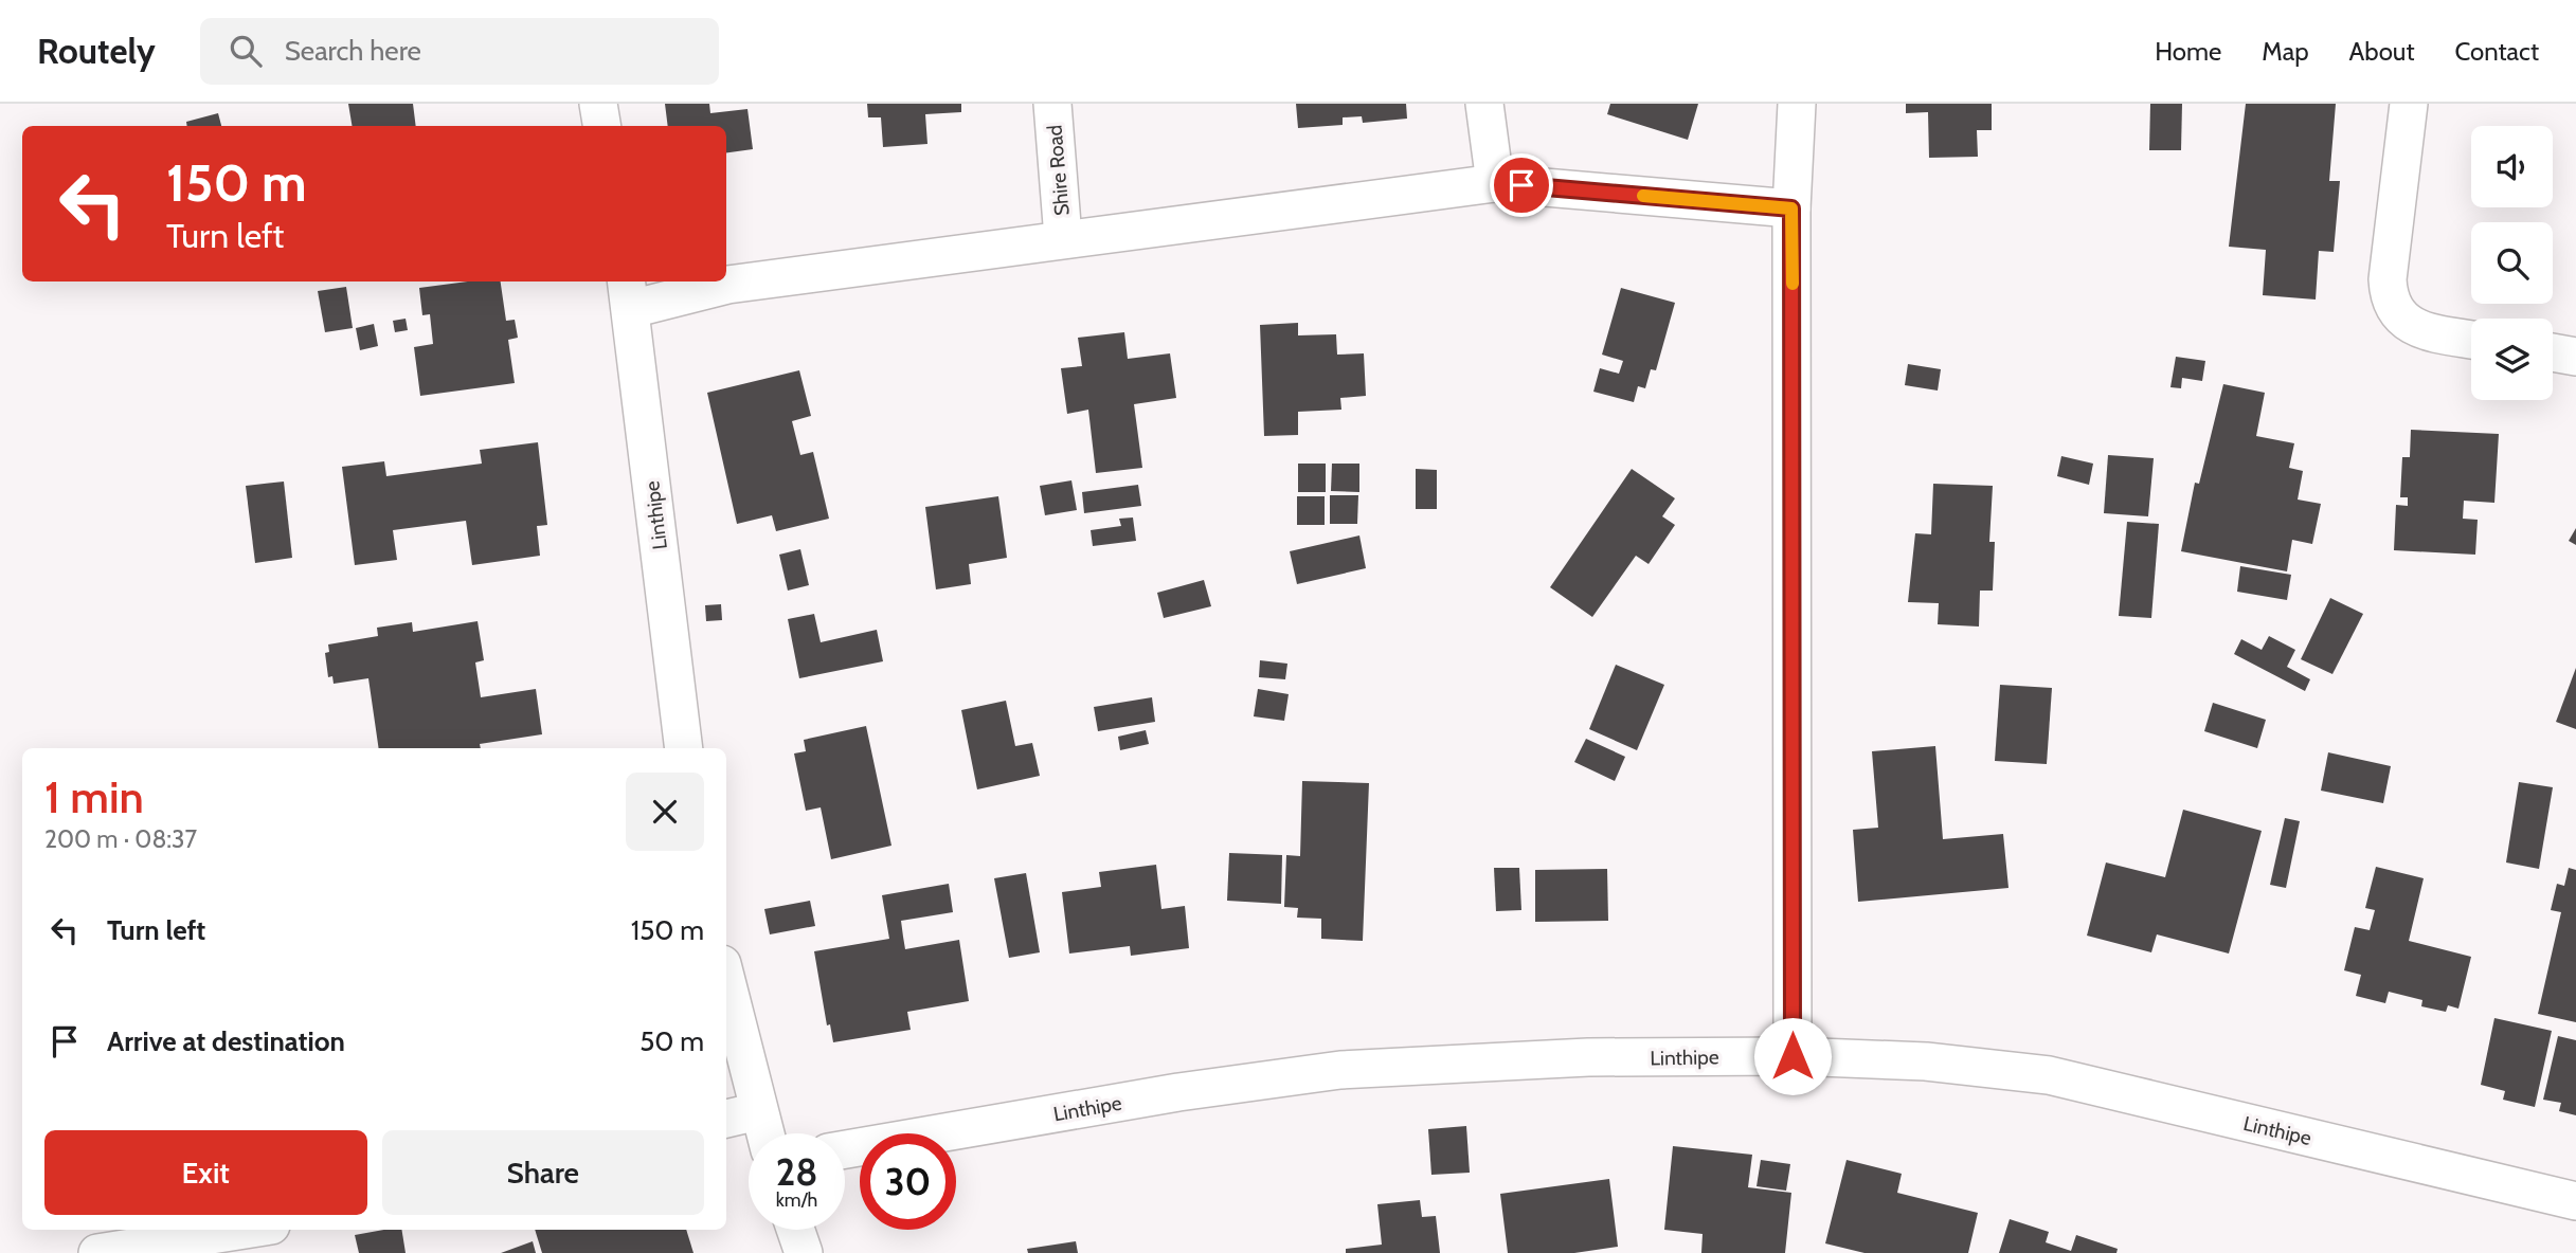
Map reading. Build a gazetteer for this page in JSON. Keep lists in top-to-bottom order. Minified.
{"streets":{"street":["Shire Road","Linthipe"]},"page":{"header":"Routely","search":"Search here","nav":["Home","Map","About","Contact"],"turn":["150 m","Turn left"],"heading":["1 min","200 m · 08:37"],"list":[{"name":"Turn left","value":"150 m"},{"name":"Arrive at destination","value":"50 m"}],"buttons":["Exit","Share"],"speed":"28 km/h","limit":"30"}}
